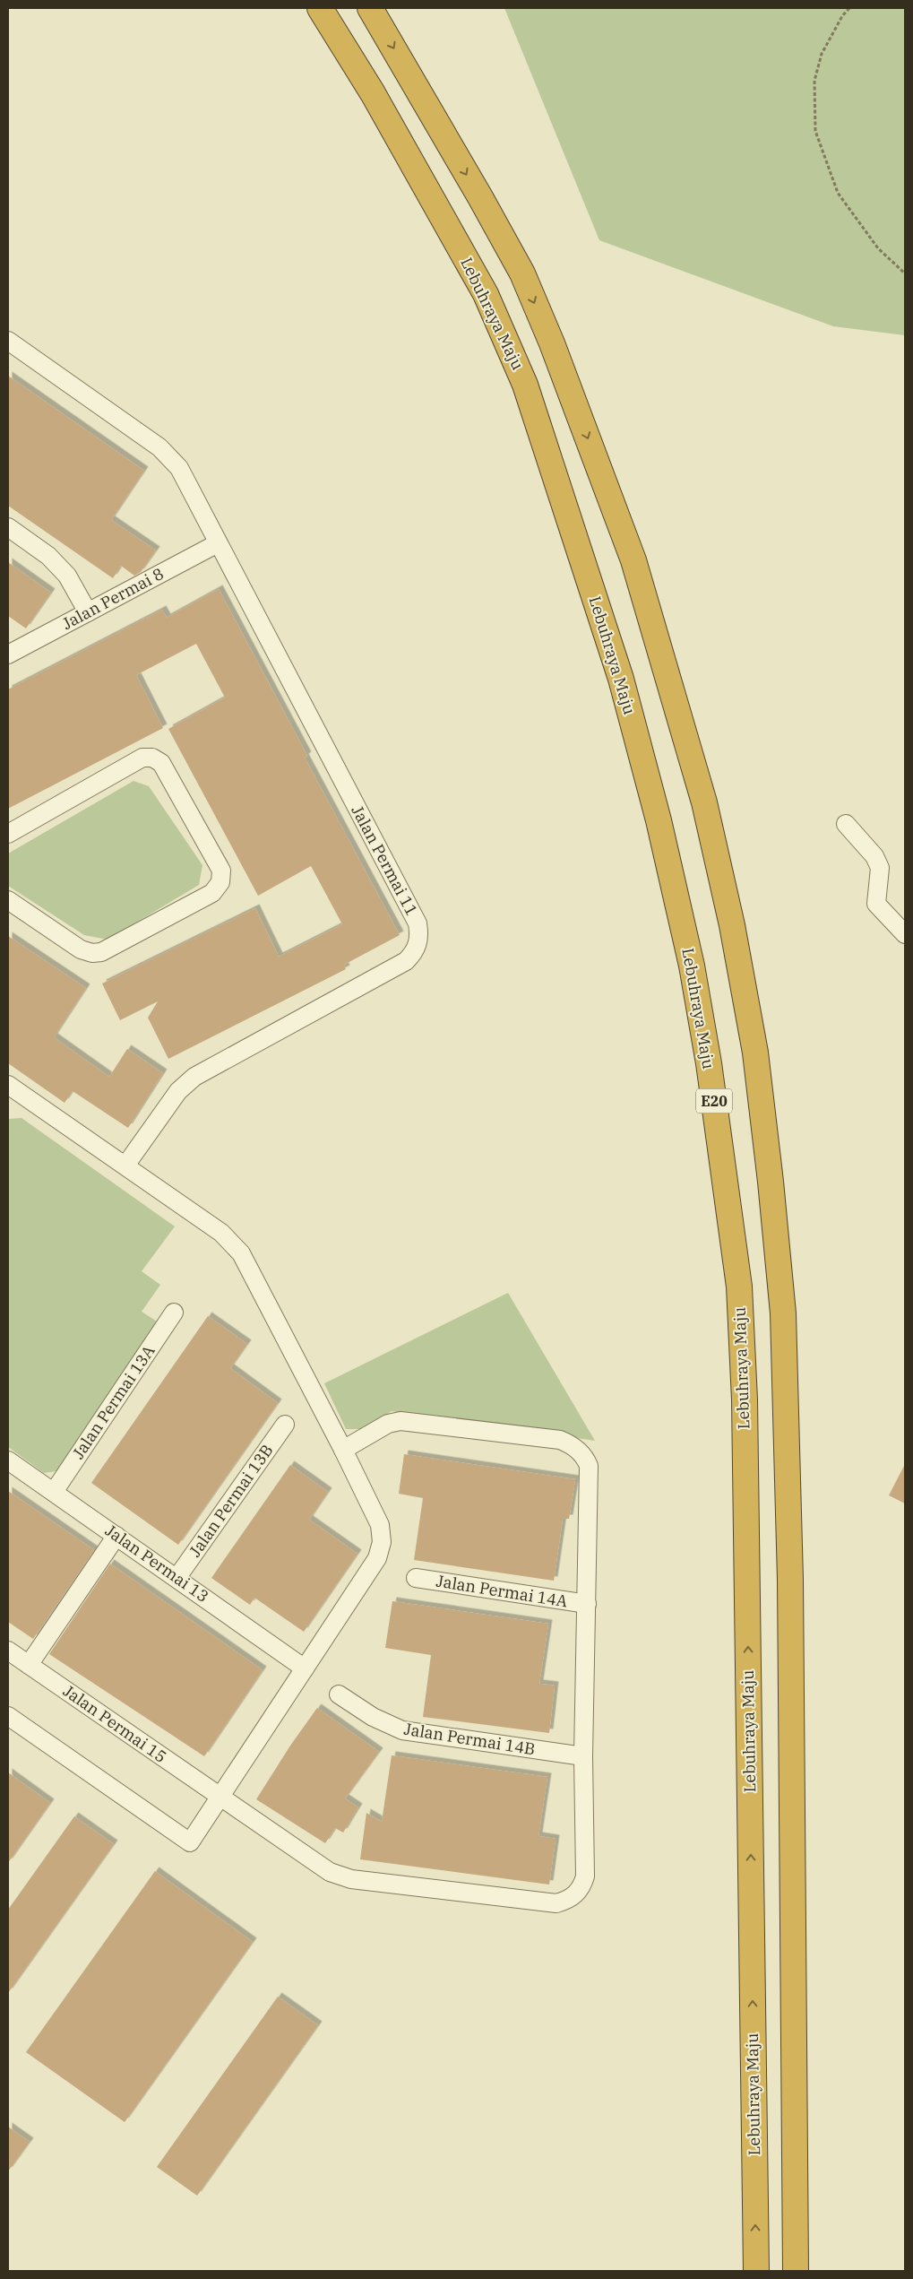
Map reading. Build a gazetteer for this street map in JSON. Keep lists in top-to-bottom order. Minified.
{"streets":{"highway":["Lebuhraya Maju","E20"],"street":["Jalan Permai 8","Jalan Permai 11","Jalan Permai 13A","Jalan Permai 13B","Jalan Permai 13","Jalan Permai 14A","Jalan Permai 15","Jalan Permai 14B"]},"crossings":[["Jalan Permai 8","Jalan Permai 11"],["Jalan Permai 13A","Jalan Permai 13"],["Jalan Permai 13B","Jalan Permai 13"],["Jalan Permai 14A","Jalan Permai 15"],["Jalan Permai 15","Jalan Permai 14B"]]}
